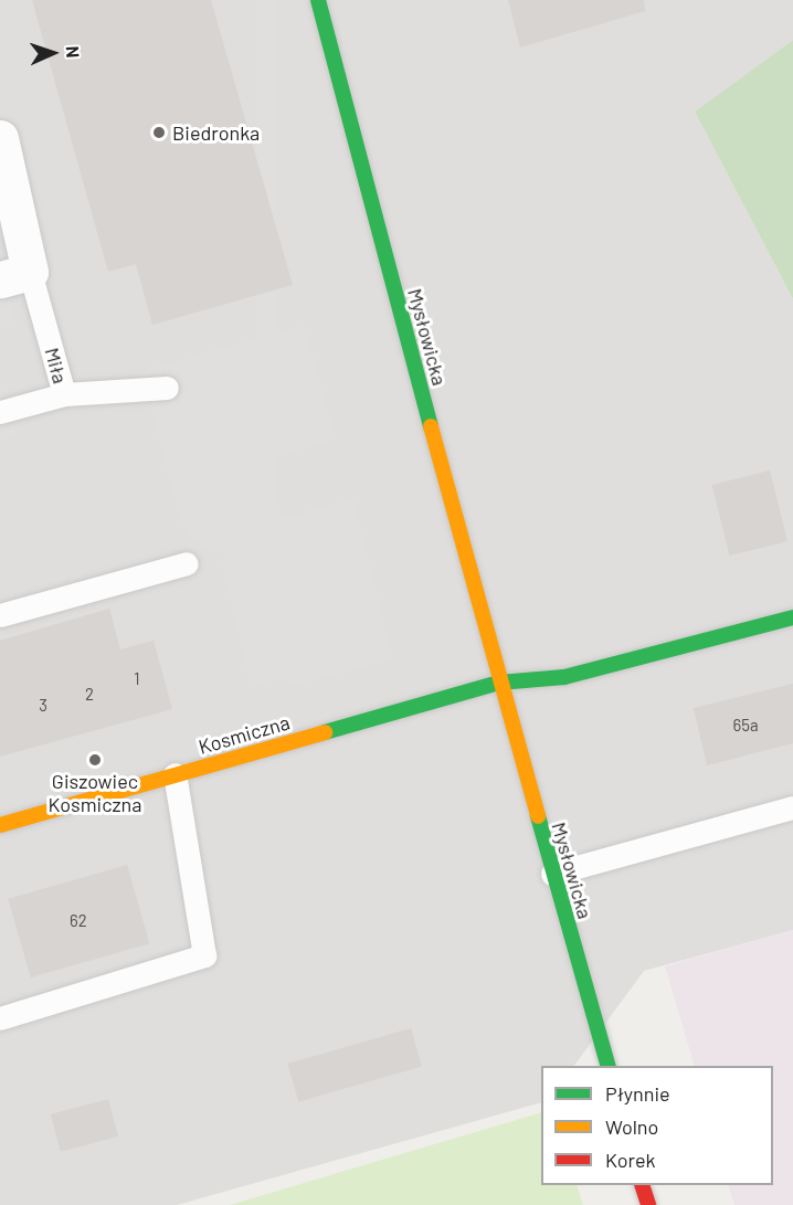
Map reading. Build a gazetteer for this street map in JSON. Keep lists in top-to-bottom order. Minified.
{"streets":{"street":["Mysłowicka","Miła","Kosmiczna"]},"crossings":[["Mysłowicka","Kosmiczna"]],"places":["Biedronka","Giszowiec Kosmiczna"],"house_numbers":["1","2","3","65a","62"],"legend":["Płynnie","Wolno","Korek"],"north":"right"}
